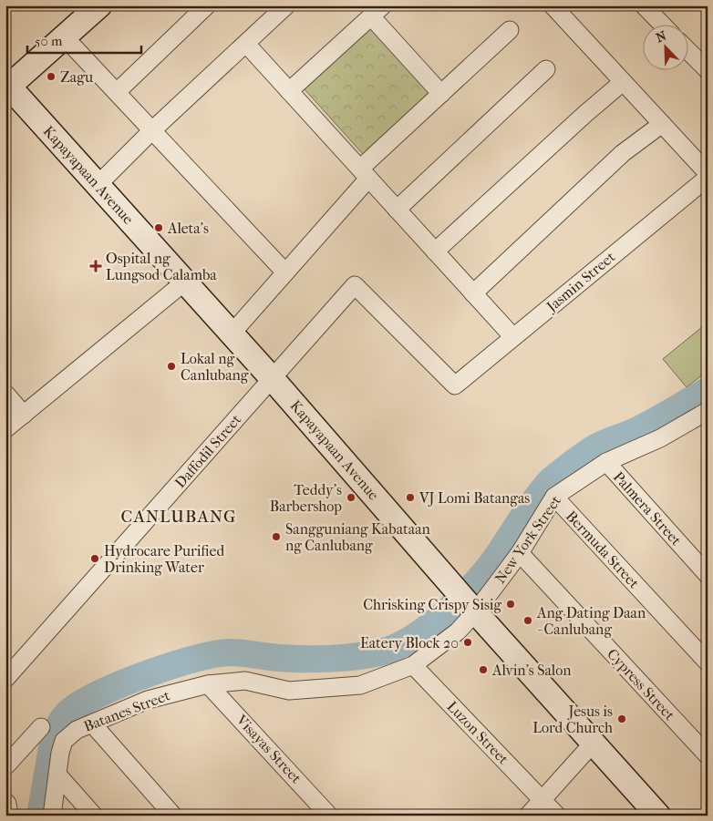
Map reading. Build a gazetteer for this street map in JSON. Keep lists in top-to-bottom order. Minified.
{"streets":{"street":["Kapayapaan Avenue","Jasmin Street","Daffodil Street","Palmera Street","New York Street","Bermuda Street","Cypress Street","Batanes Street","Luzon Street","Visayas Street"]},"crossings":[["Kapayapaan Avenue","Daffodil Street"],["Kapayapaan Avenue","New York Street"],["Kapayapaan Avenue","Batanes Street"],["Jasmin Street","Daffodil Street"],["Palmera Street","New York Street"],["New York Street","Bermuda Street"],["New York Street","Cypress Street"],["New York Street","Batanes Street"],["Batanes Street","Luzon Street"],["Batanes Street","Visayas Street"]],"districts":["CANLUBANG"],"places":{"other":["Zagu","Aleta's","Lokal ng Canlubang","Teddy's Barbershop","VJ Lomi Batangas","Sangguniang Kabataan ng Canlubang","Hydrocare Purified Drinking Water","Chrisking Crispy Sisig","Ang Dating Daan - Canlubang","Eatery Block 20","Alvin's Salon","Jesus is Lord Church"],"health":["Ospital ng Lungsod Calamba"]},"scale_bar":"50 m","north":"top left"}
